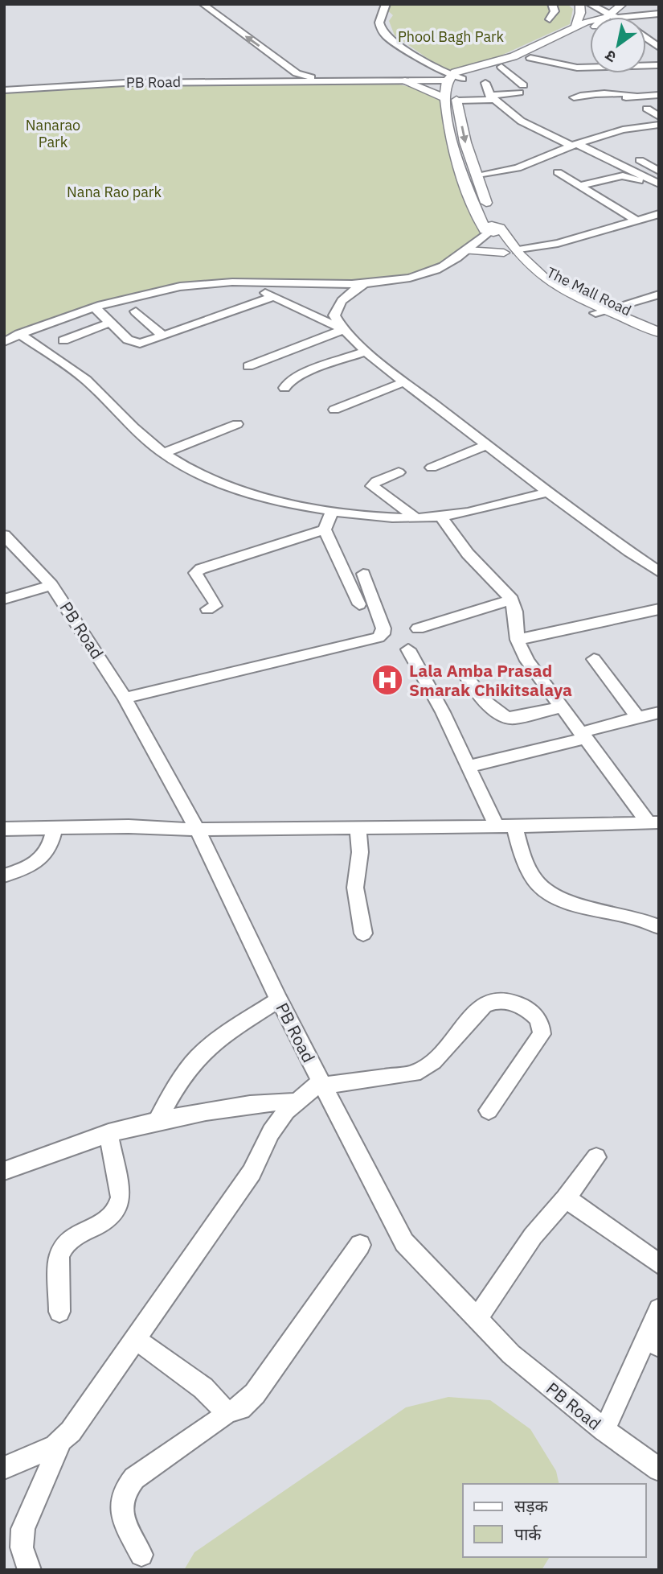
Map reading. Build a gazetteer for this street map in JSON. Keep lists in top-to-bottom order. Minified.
{"streets":{"main road":["The Mall Road"],"street":["PB Road"]},"crossings":[["PB Road","The Mall Road"]],"parks":["Phool Bagh Park","Nanarao Park","Nana Rao park"],"places":{"hospital":["Lala Amba Prasad Smarak Chikitsalaya"]},"legend":["सड़क","पार्क"],"north":"bottom left"}
